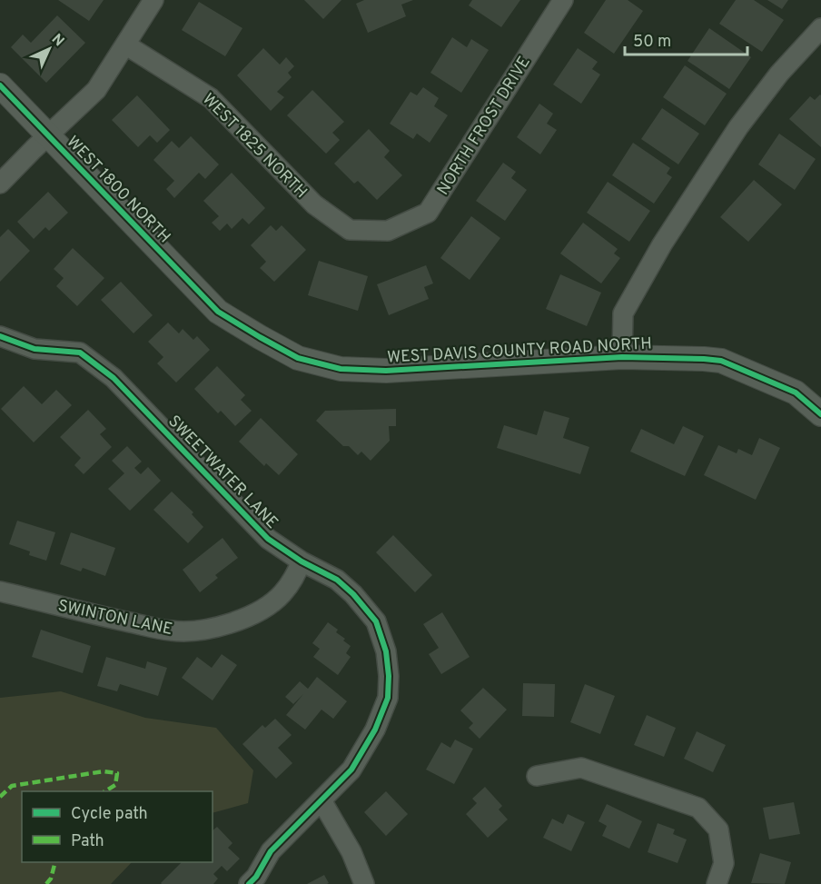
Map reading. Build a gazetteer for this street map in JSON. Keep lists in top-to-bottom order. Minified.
{"streets":{"street":["NORTH FROST DRIVE","WEST 1825 NORTH","WEST 1800 NORTH","WEST DAVIS COUNTY ROAD NORTH","SWEETWATER LANE","SWINTON LANE"]},"crossings":[["NORTH FROST DRIVE","WEST 1825 NORTH"],["WEST 1800 NORTH","WEST DAVIS COUNTY ROAD NORTH"],["SWEETWATER LANE","SWINTON LANE"]],"legend":["Cycle path","Path"],"scale_bar":"50 m","north":"top right"}
